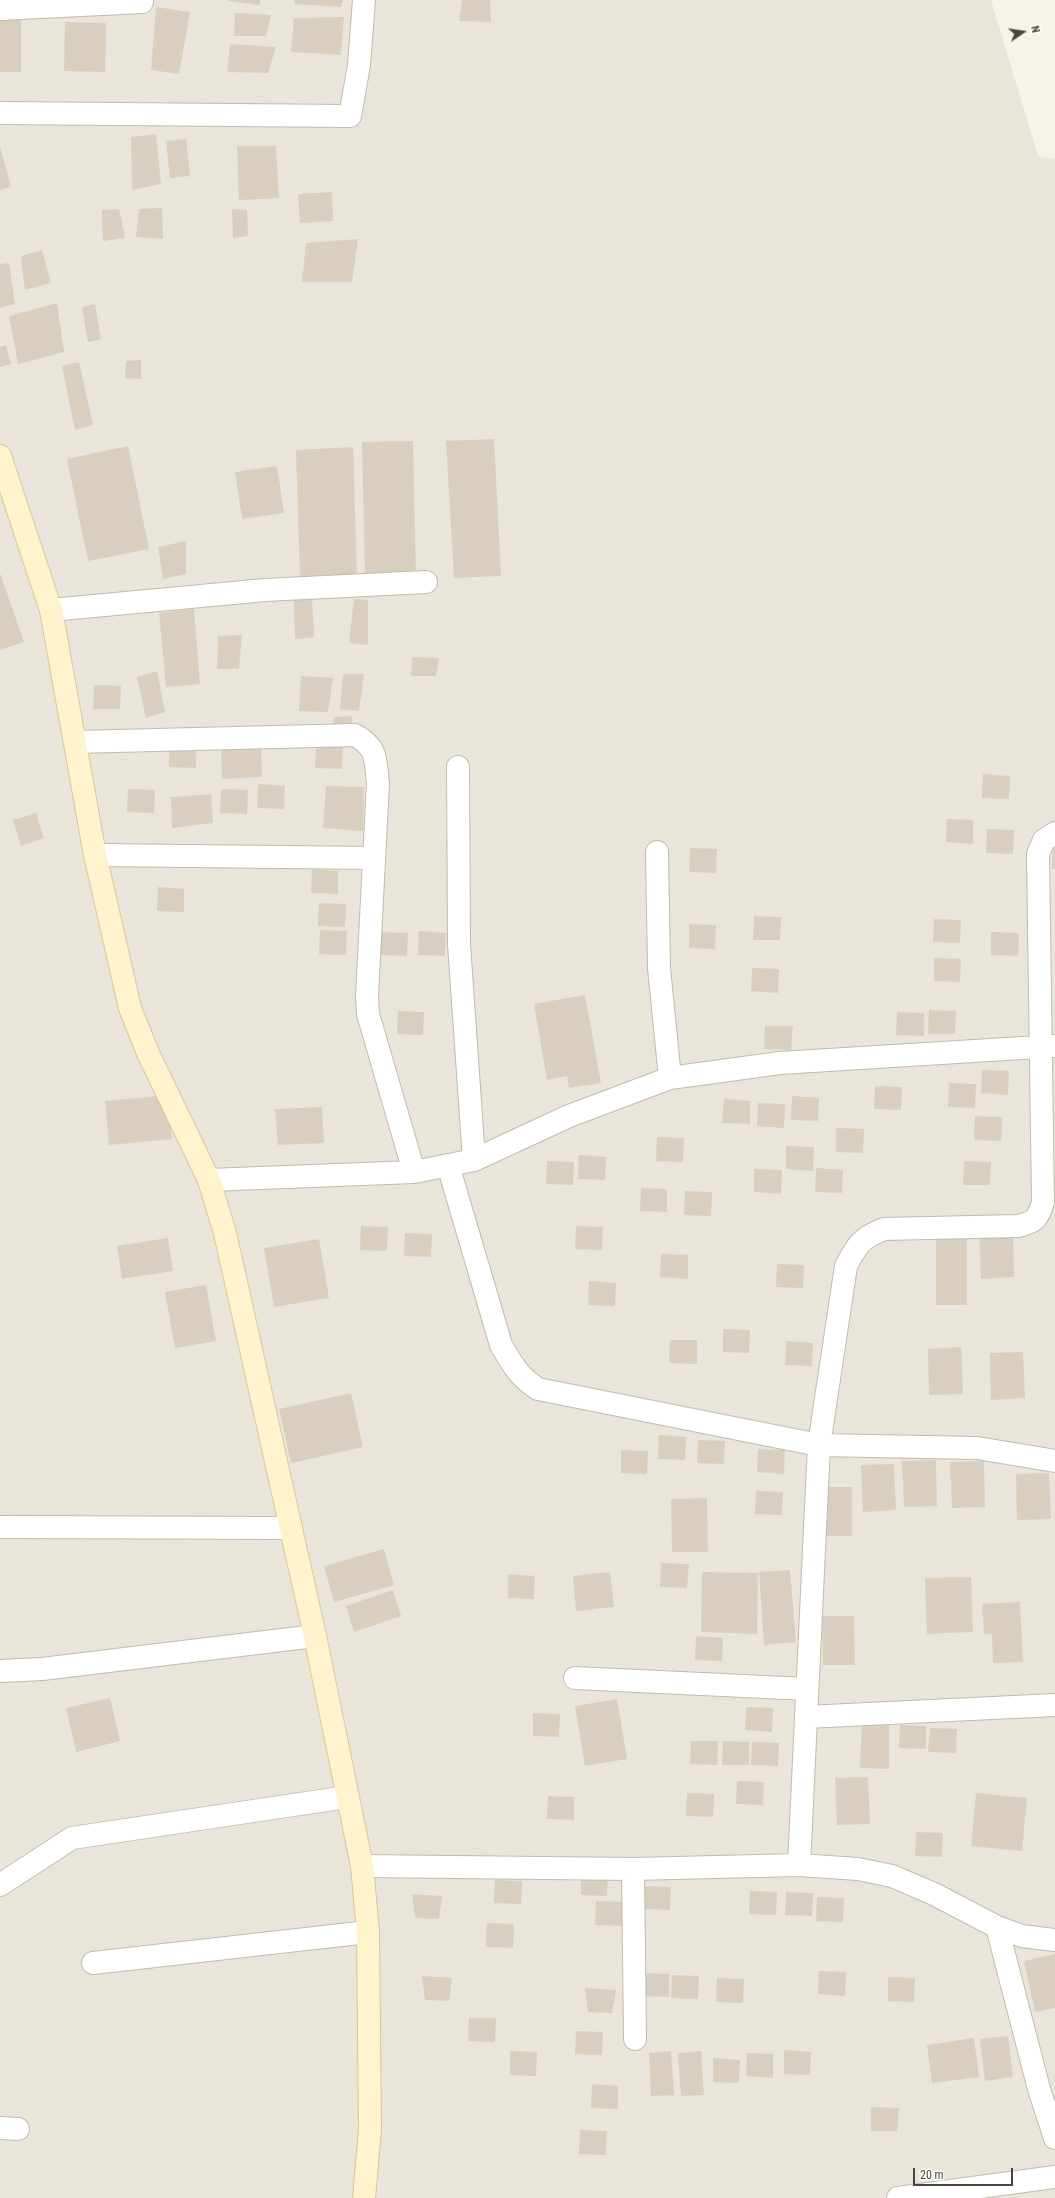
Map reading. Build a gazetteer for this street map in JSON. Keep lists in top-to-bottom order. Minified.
{"scale_bar":"20 m","north":"right"}
